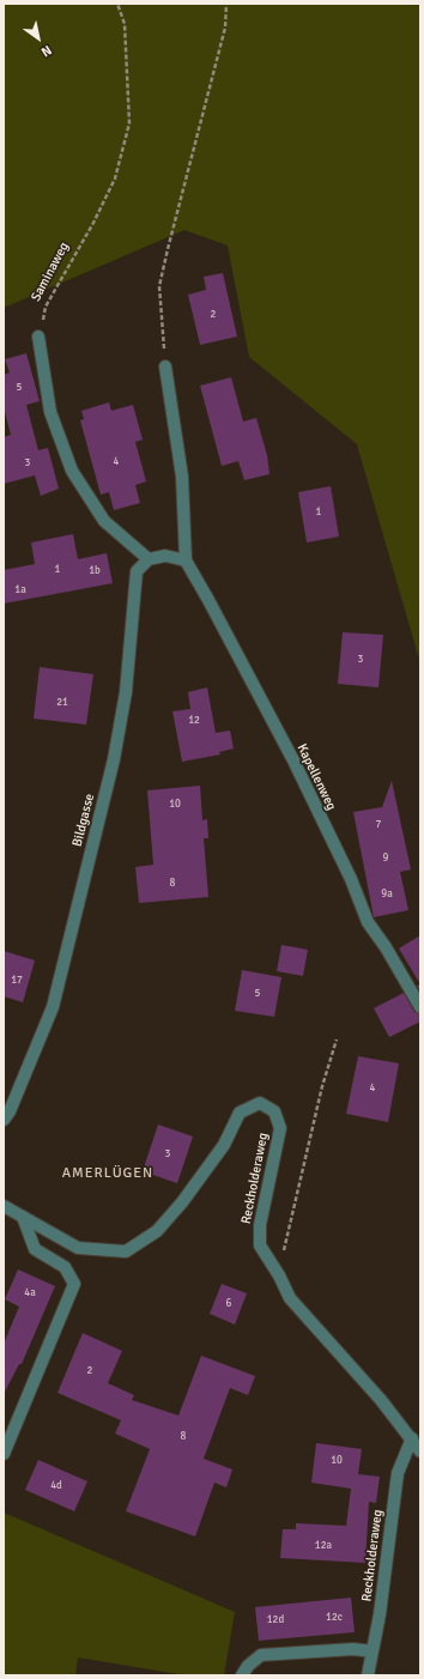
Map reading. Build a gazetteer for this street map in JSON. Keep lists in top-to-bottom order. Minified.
{"streets":{"street":["Kapellenweg","Bildgasse","Reckholderaweg"],"path":["Saminaweg"]},"districts":["AMERLÜGEN"],"house_numbers":["2","5","4","3","1","1","1b","1a","3","21","12","10","7","9","8","9a","17","5","4","3","4a","6","2","8","10","4d","12a","12c","12d"],"north":"bottom right"}
